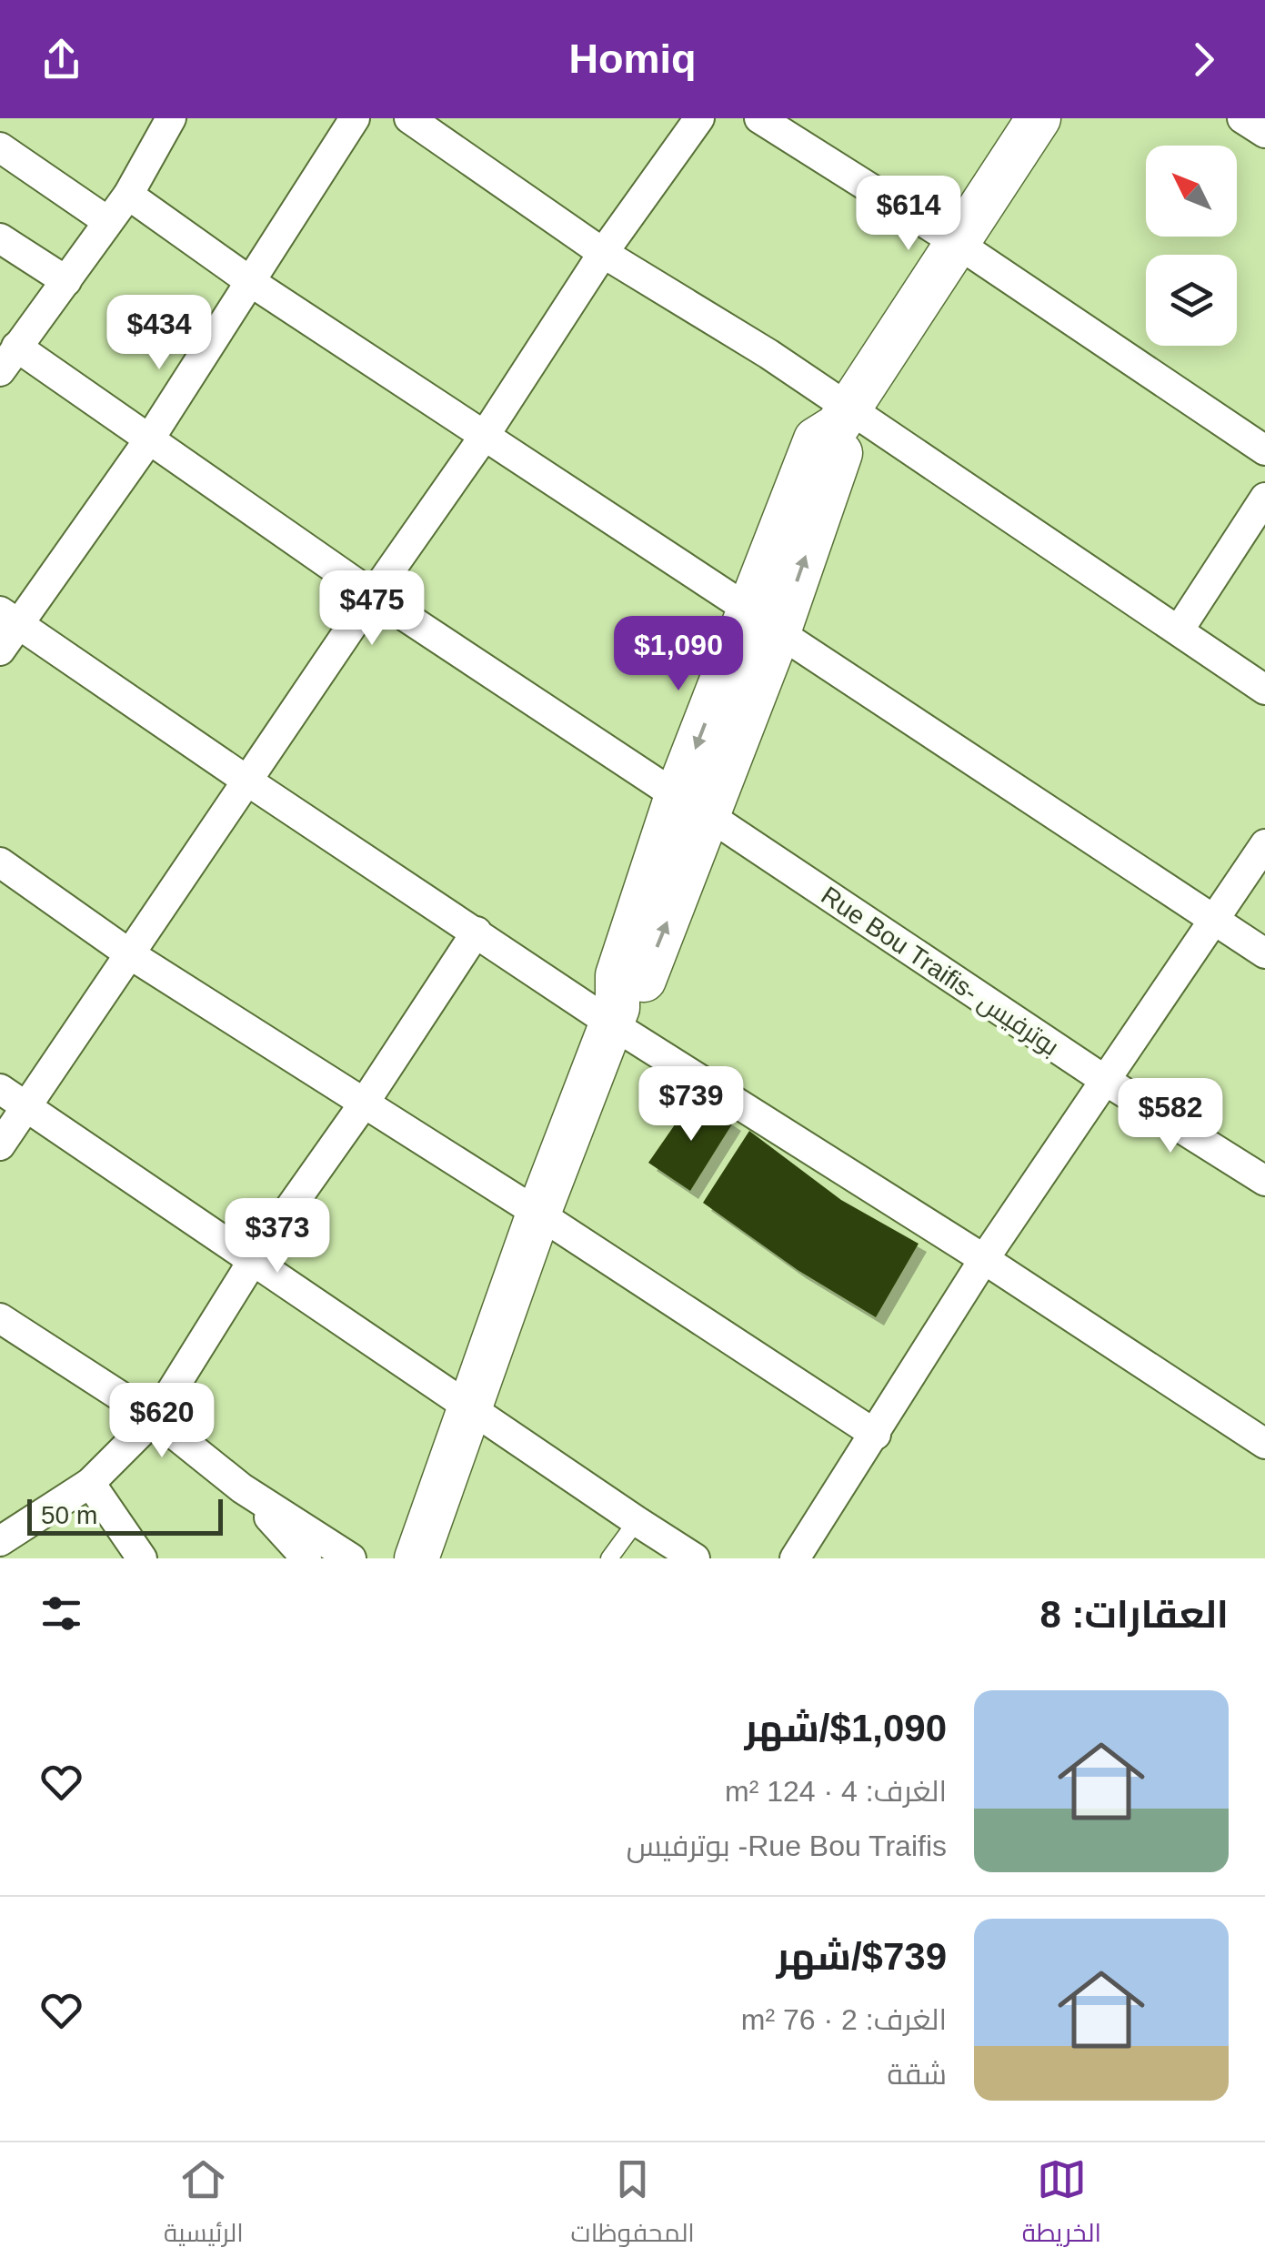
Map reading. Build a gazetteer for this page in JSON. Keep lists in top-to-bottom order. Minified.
{"streets":{"street":["Rue Bou Traifis- بوترفيس"]},"scale_bar":"50 m","north":"top left","page":{"header":"Homiq","price":["$614","$434","$475","$1,090","$739","$582","$373","$620"],"scale":"50 m","heading":"العقارات: 8","list":[{"name":"$1,090/شهر","note":"الغرف: 4 · 124 m² · Rue Bou Traifis- بوترفيس"},{"name":"$739/شهر","note":"الغرف: 2 · 76 m² · شقة"}],"tabs":["الخريطة","المحفوظات","الرئيسية"]}}
